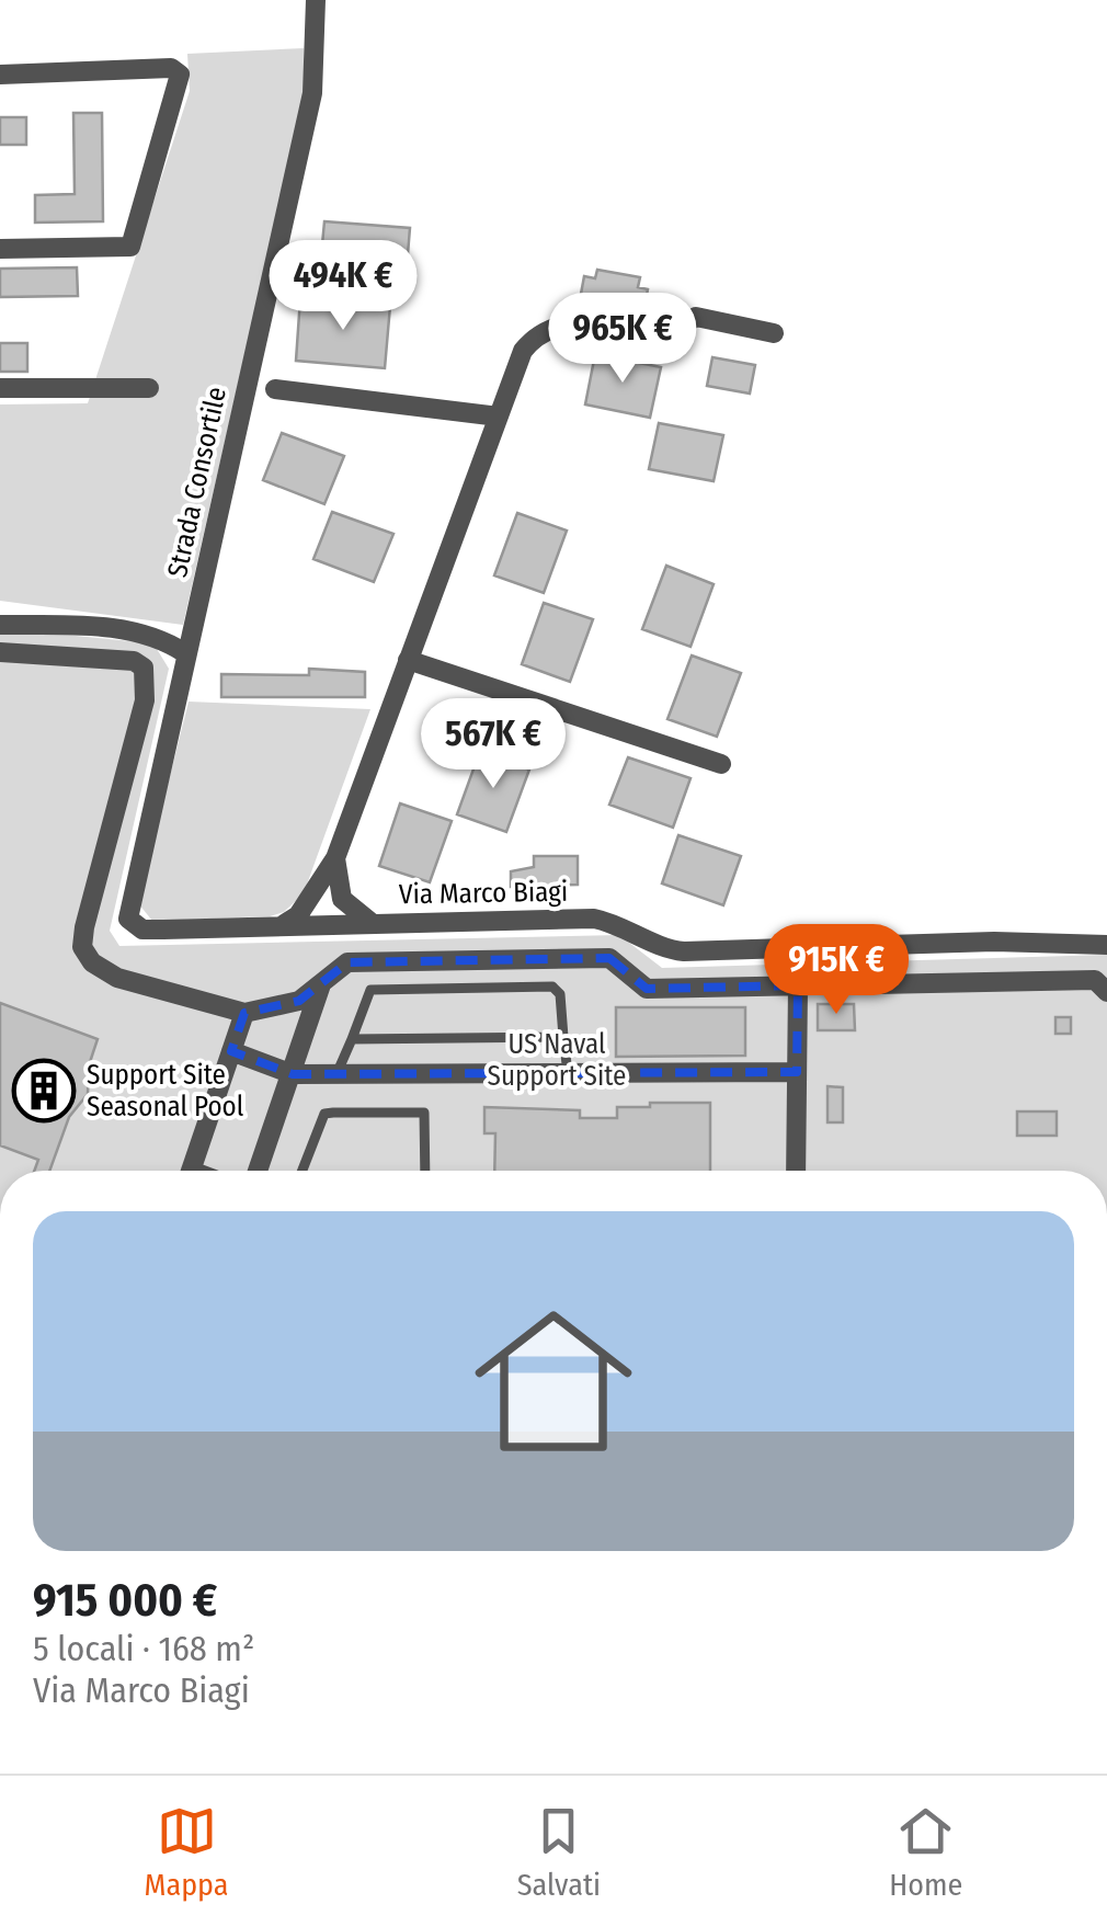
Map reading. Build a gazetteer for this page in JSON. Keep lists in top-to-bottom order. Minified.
{"streets":{"street":["Strada Consortile","Via Marco Biagi"]},"crossings":[["Strada Consortile","Via Marco Biagi"]],"parks":["US Naval Support Site"],"places":{"building":["Support Site Seasonal Pool"]},"page":{"price":["494K €","965K €","567K €","915K €"],"list":[{"name":"915 000 €","note":"5 locali · 168 m² · Via Marco Biagi"}],"tabs":["Mappa","Salvati","Home"]}}
